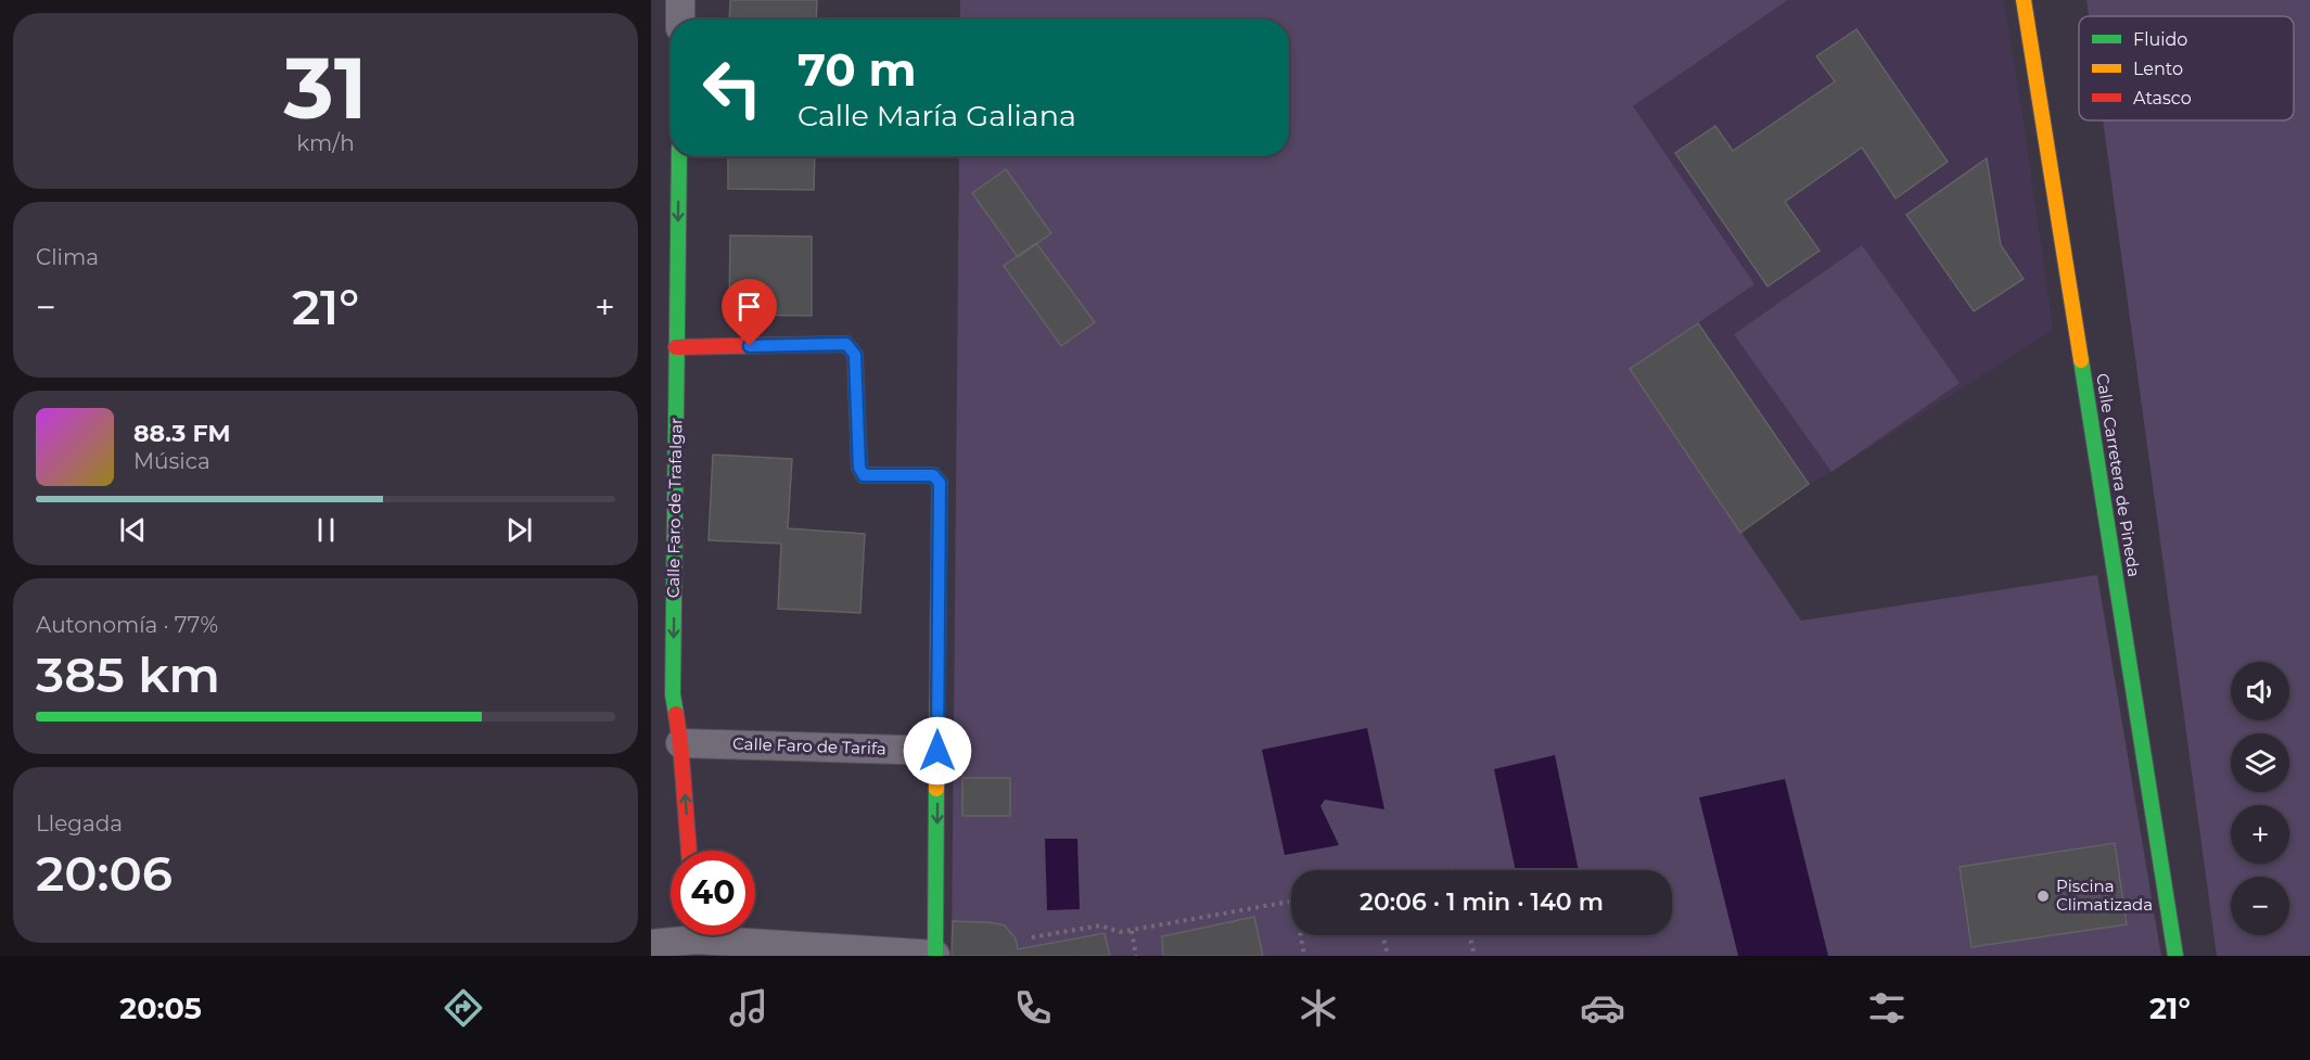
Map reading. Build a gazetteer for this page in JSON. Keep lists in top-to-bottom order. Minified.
{"streets":{"street":["Calle Carretera de Pineda","Calle Faro de Trafalgar","Calle Faro de Tarifa"]},"crossings":[["Calle Faro de Trafalgar","Calle Faro de Tarifa"]],"places":["Piscina Climatizada"],"legend":["Fluido","Lento","Atasco"],"page":{"tile":[["31","km/h"],"Clima",["Autonomía · 77%","385 km"],["Llegada","20:06"]],"turn":["70 m","Calle María Galiana"],"heat":["−","21°","+"],"song":["88.3 FM","Música"],"map_buttons":["+","−"],"limit":"40","trip":"20:06 · 1 min · 140 m","tabs":["20:05","21°"]}}
